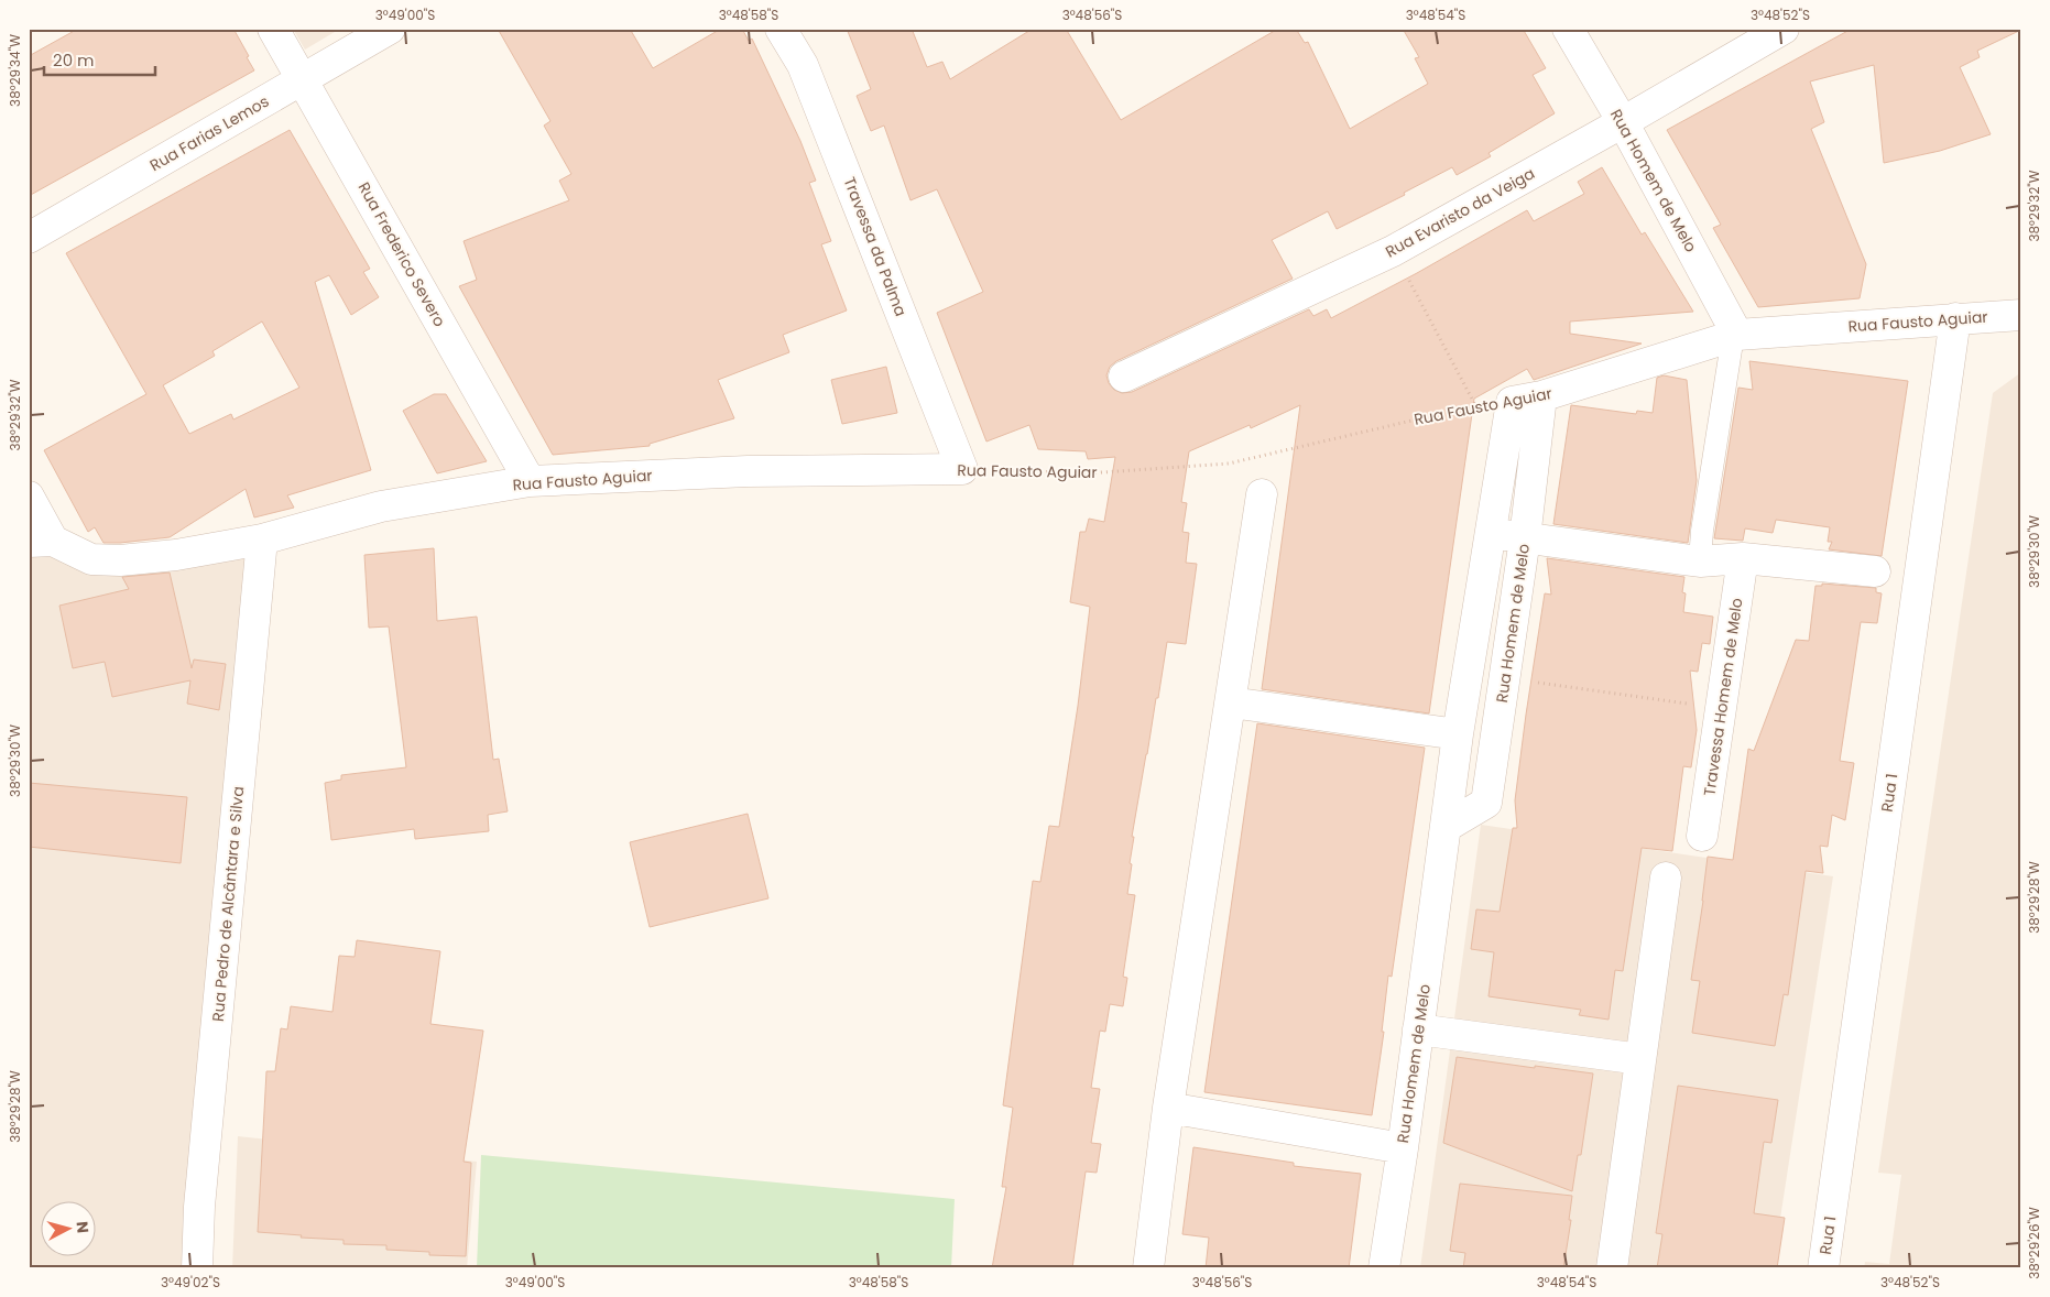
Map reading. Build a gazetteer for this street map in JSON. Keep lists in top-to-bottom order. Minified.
{"streets":{"street":["Rua Farias Lemos","Rua Homem de Melo","Rua Evaristo da Veiga","Travessa da Palma","Rua Frederico Severo","Rua Fausto Aguiar","Travessa Homem de Melo","Rua 1","Rua Pedro de Alcântara e Silva"]},"crossings":[["Rua Farias Lemos","Rua Frederico Severo"],["Rua Homem de Melo","Rua Evaristo da Veiga"],["Rua Homem de Melo","Rua Fausto Aguiar"],["Travessa da Palma","Rua Fausto Aguiar"],["Rua Frederico Severo","Rua Fausto Aguiar"],["Rua Fausto Aguiar","Rua 1"],["Rua Fausto Aguiar","Rua Pedro de Alcântara e Silva"]],"scale_bar":"20 m","north":"right","coordinates":["3°49'00\"S","3°48'58\"S","3°48'56\"S","3°48'54\"S","3°48'52\"S","38°29'34\"W","38°29'32\"W","38°29'30\"W","38°29'28\"W","38°29'26\"W","3°49'02\"S"]}
